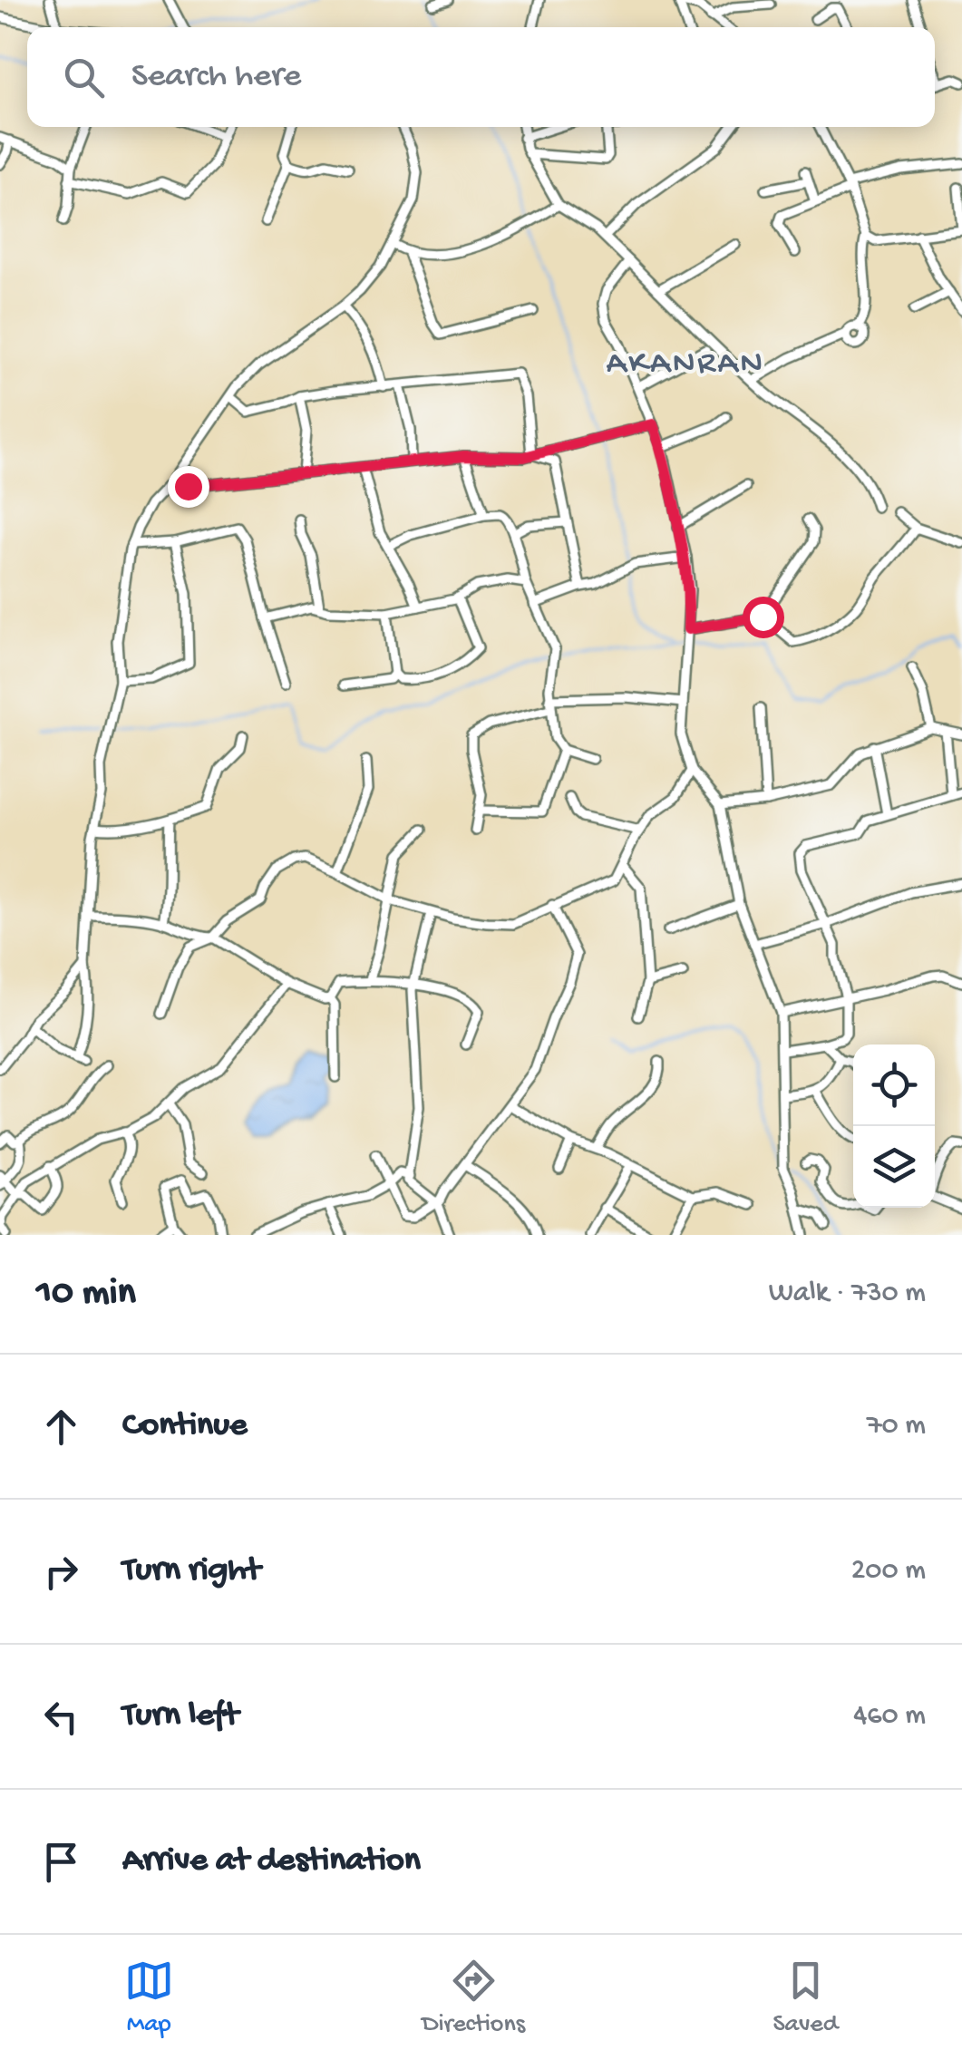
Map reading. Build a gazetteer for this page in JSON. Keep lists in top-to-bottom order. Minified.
{"districts":["AKANRAN"],"page":{"search":"Search here","heading":["10 min","Walk · 730 m"],"list":[["Continue","70 m"],["Turn right","200 m"],["Turn left","460 m"],"Arrive at destination"],"nav":["Map","Directions","Saved"]}}
